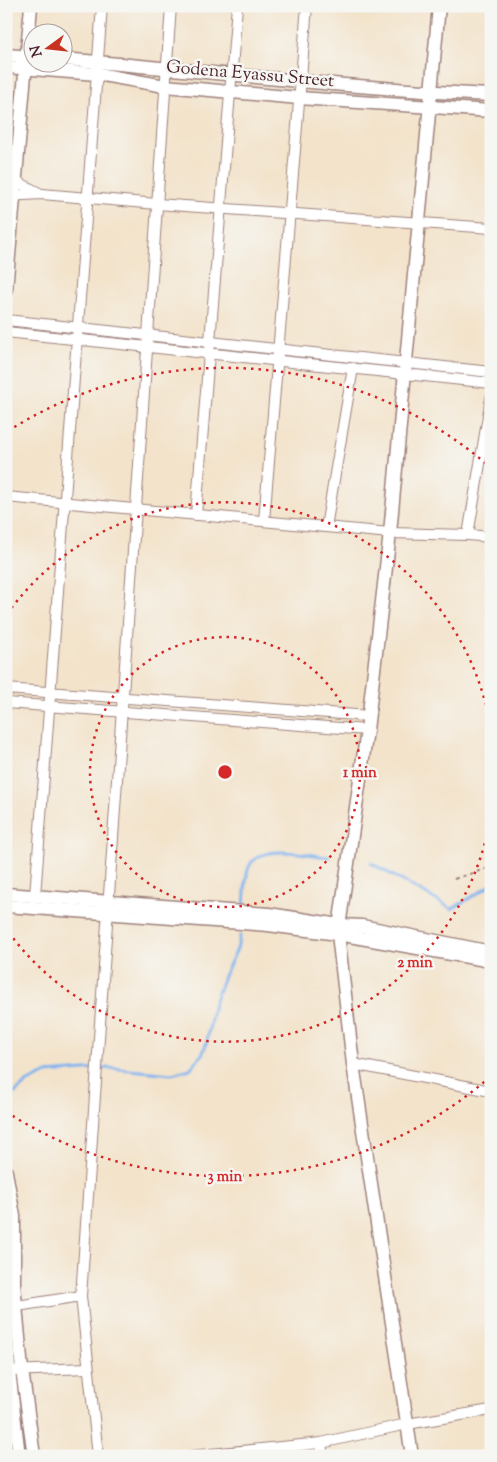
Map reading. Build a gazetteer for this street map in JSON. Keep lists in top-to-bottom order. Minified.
{"streets":{"street":["Godena Eyassu Street"]},"north":"left","rings":["1 min","2 min","3 min"]}
